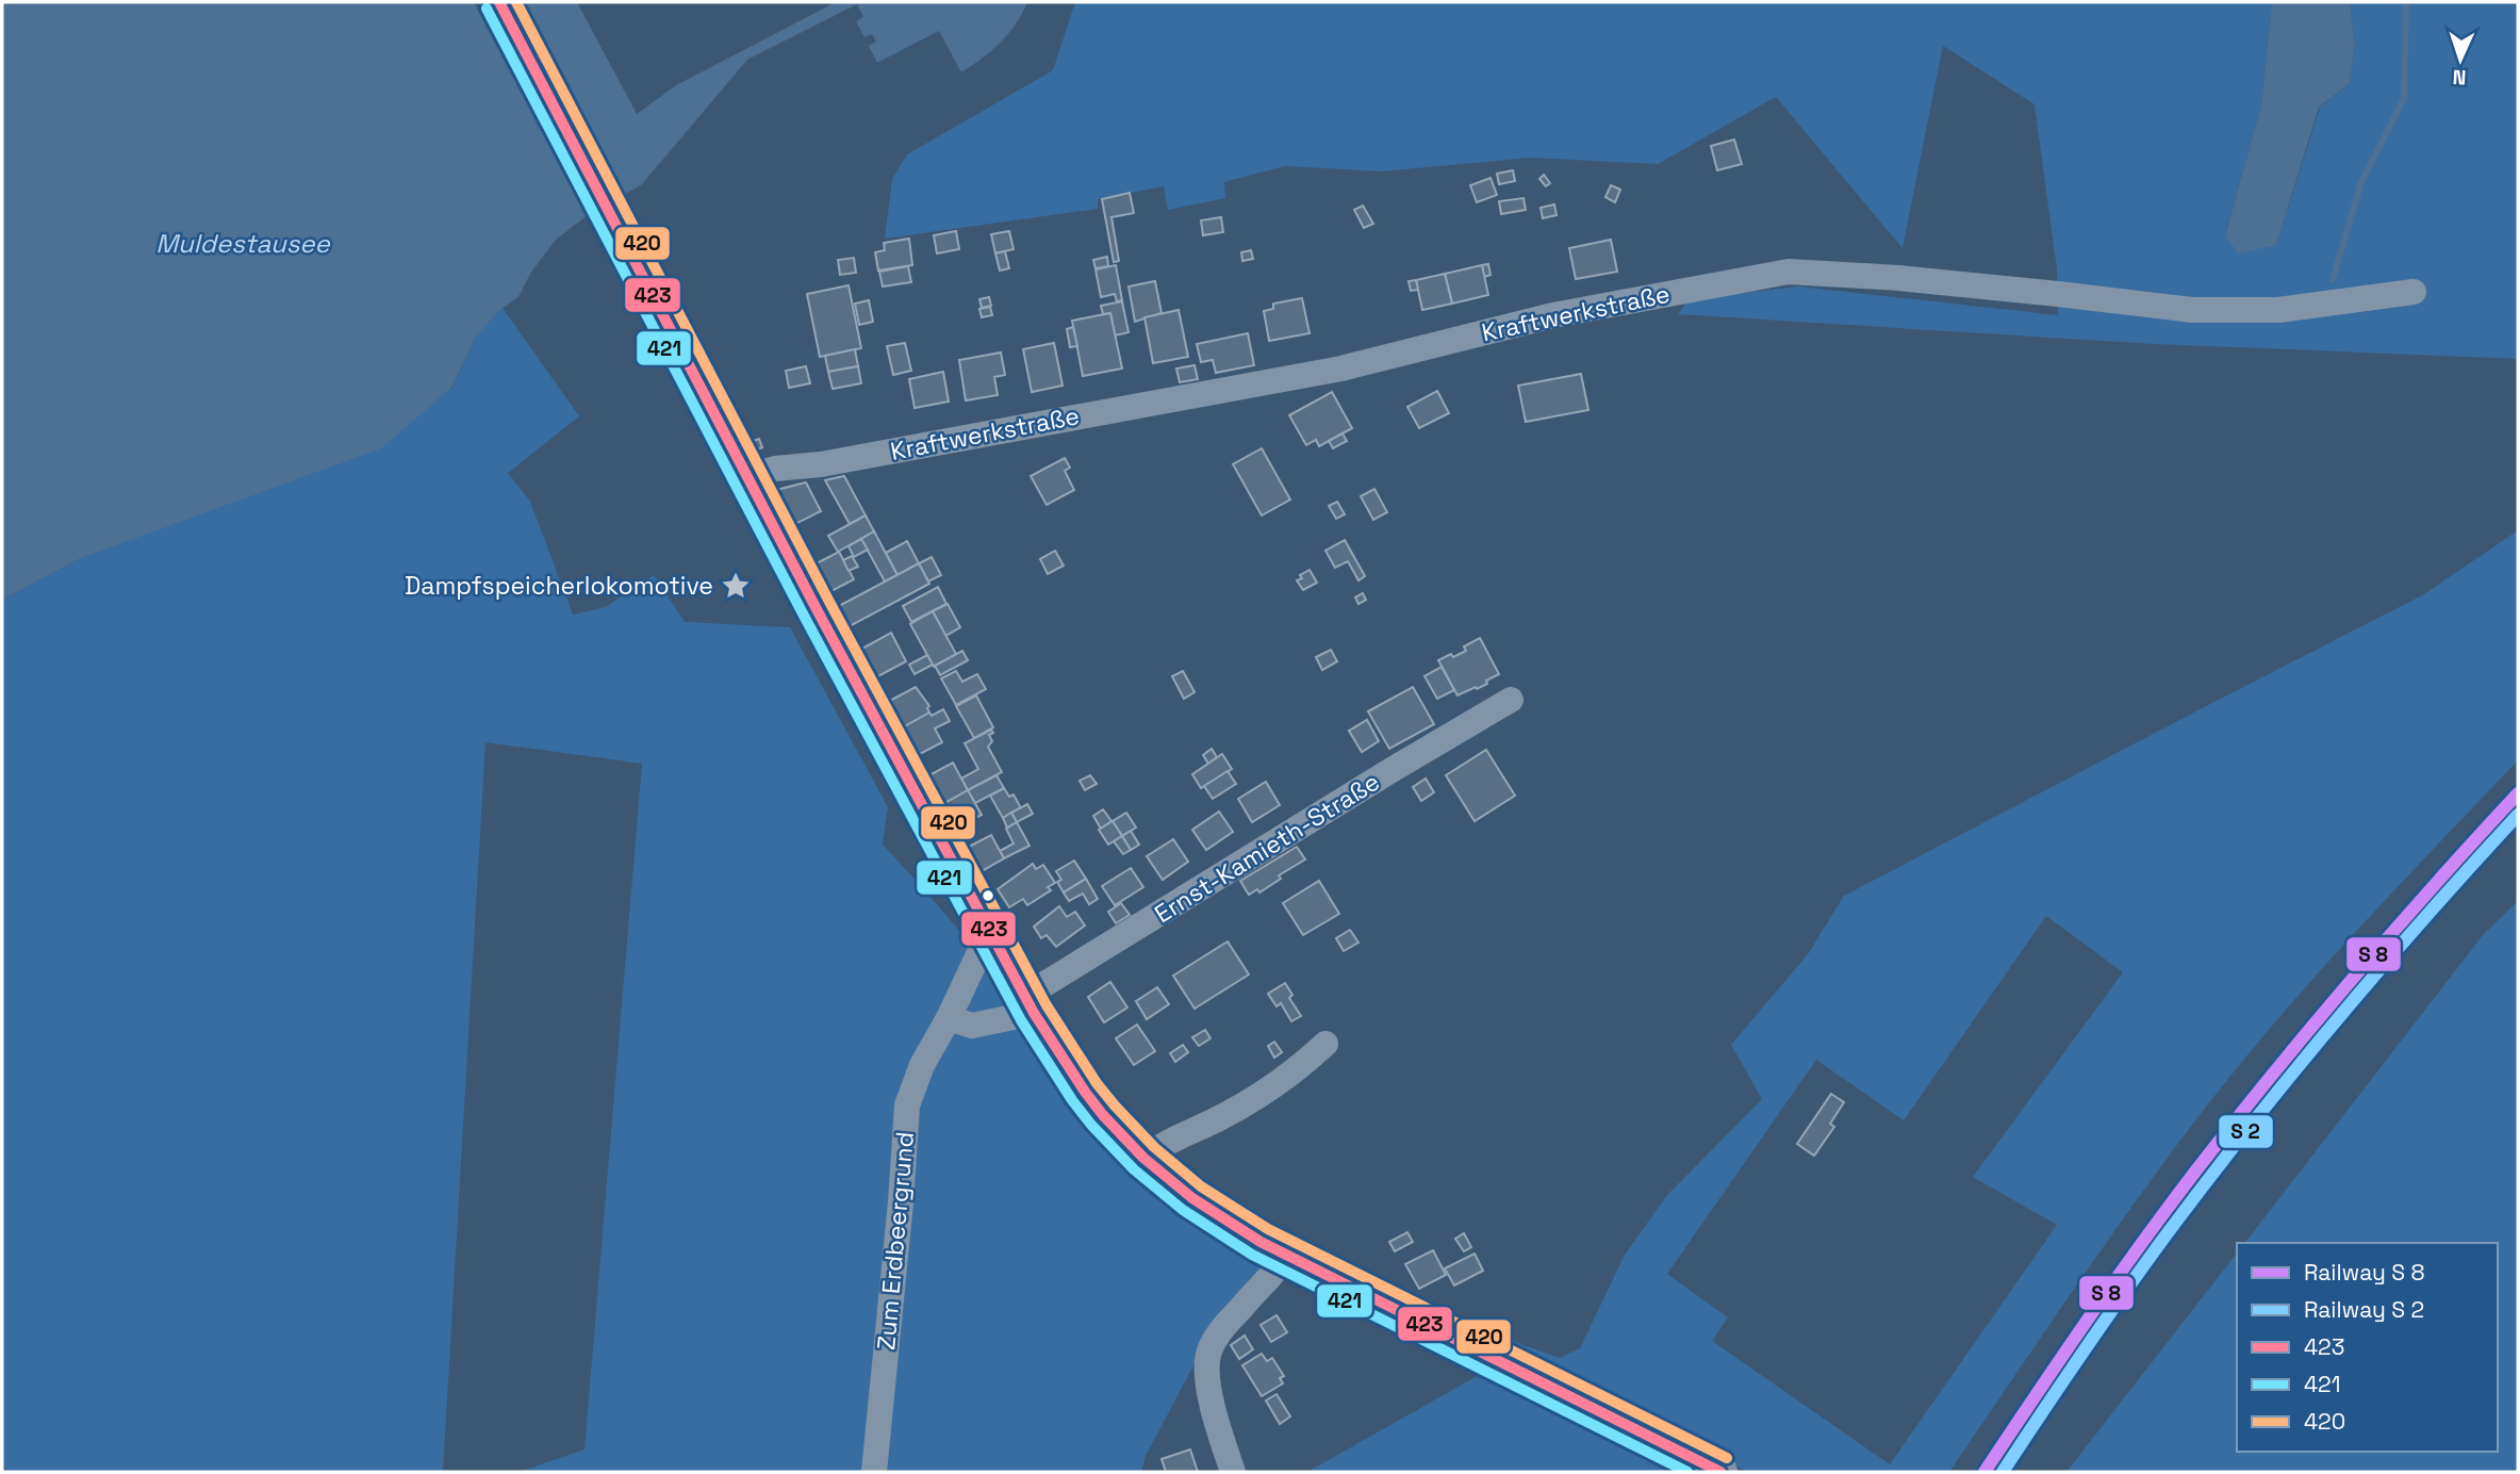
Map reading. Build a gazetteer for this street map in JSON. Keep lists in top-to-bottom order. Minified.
{"streets":{"street":["Kraftwerkstraße","Ernst-Kamieth-Straße","Zum Erdbeergrund"]},"water":["Muldestausee"],"places":{"place":["Dampfspeicherlokomotive"]},"lines":["transit line 423","transit line 420","transit line 421"],"legend":["Railway S 8","Railway S 2","423","421","420"],"north":"bottom"}
